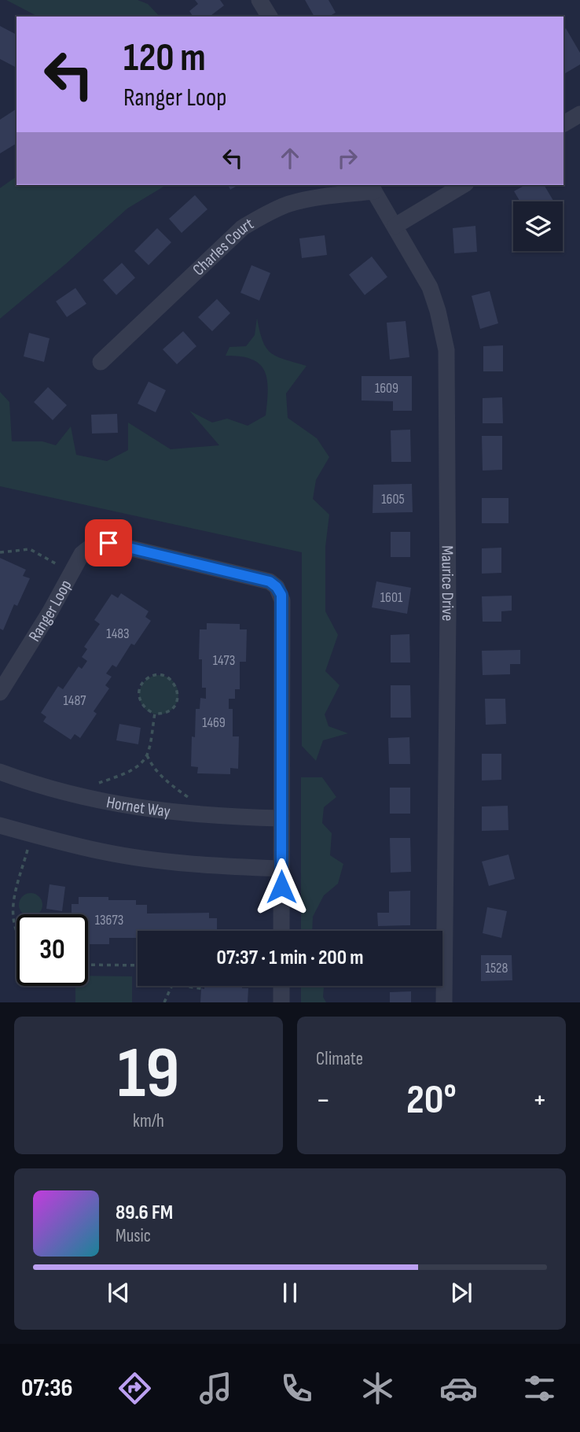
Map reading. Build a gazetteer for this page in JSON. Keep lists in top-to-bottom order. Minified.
{"streets":{"street":["Charles Court","Maurice Drive","Ranger Loop","Hornet Way"]},"crossings":[["Charles Court","Maurice Drive"],["Ranger Loop","Hornet Way"]],"house_numbers":["1609","1605","1601","1483","1473","1487","1469","13673","1528"],"page":{"turn":["120 m","Ranger Loop"],"limit":"30","trip":"07:37 · 1 min · 200 m","tile":[["19","km/h"],"Climate"],"heat":["−","20°","+"],"song":["89.6 FM","Music"],"tabs":"07:36"}}
